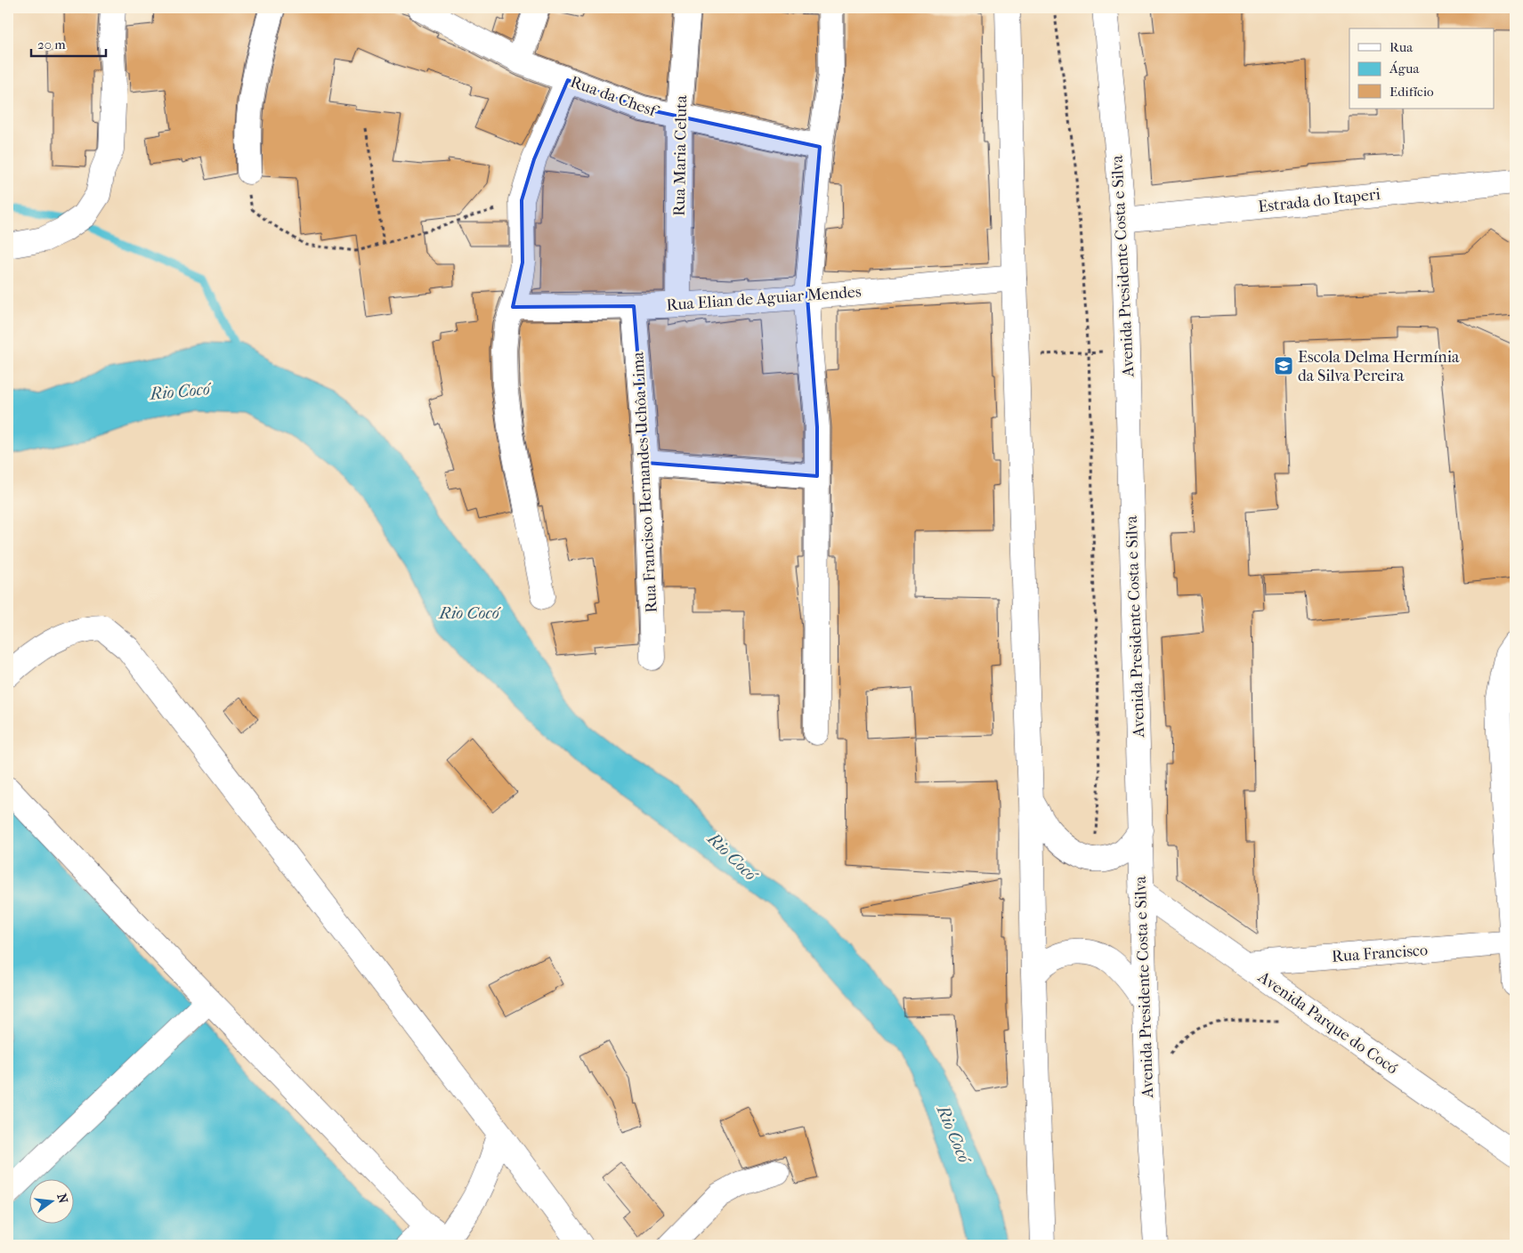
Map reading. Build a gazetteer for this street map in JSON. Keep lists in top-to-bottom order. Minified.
{"streets":{"street":["Rua da Chesf","Rua Maria Celuta","Estrada do Itaperi","Avenida Presidente Costa e Silva","Rua Elian de Aguiar Mendes","Rua Francisco Hernandes Uchôa Lima","Rua Francisco","Avenida Parque do Cocó"]},"crossings":[["Rua da Chesf","Rua Maria Celuta"],["Rua Maria Celuta","Rua Elian de Aguiar Mendes"],["Estrada do Itaperi","Avenida Presidente Costa e Silva"],["Avenida Presidente Costa e Silva","Avenida Parque do Cocó"],["Rua Elian de Aguiar Mendes","Rua Francisco Hernandes Uchôa Lima"],["Rua Francisco","Avenida Parque do Cocó"]],"water":["Rio Cocó"],"places":{"school or university":["Escola Delma Hermínia da Silva Pereira"]},"legend":["Rua","Água","Edifício"],"scale_bar":"20 m","north":"right"}
